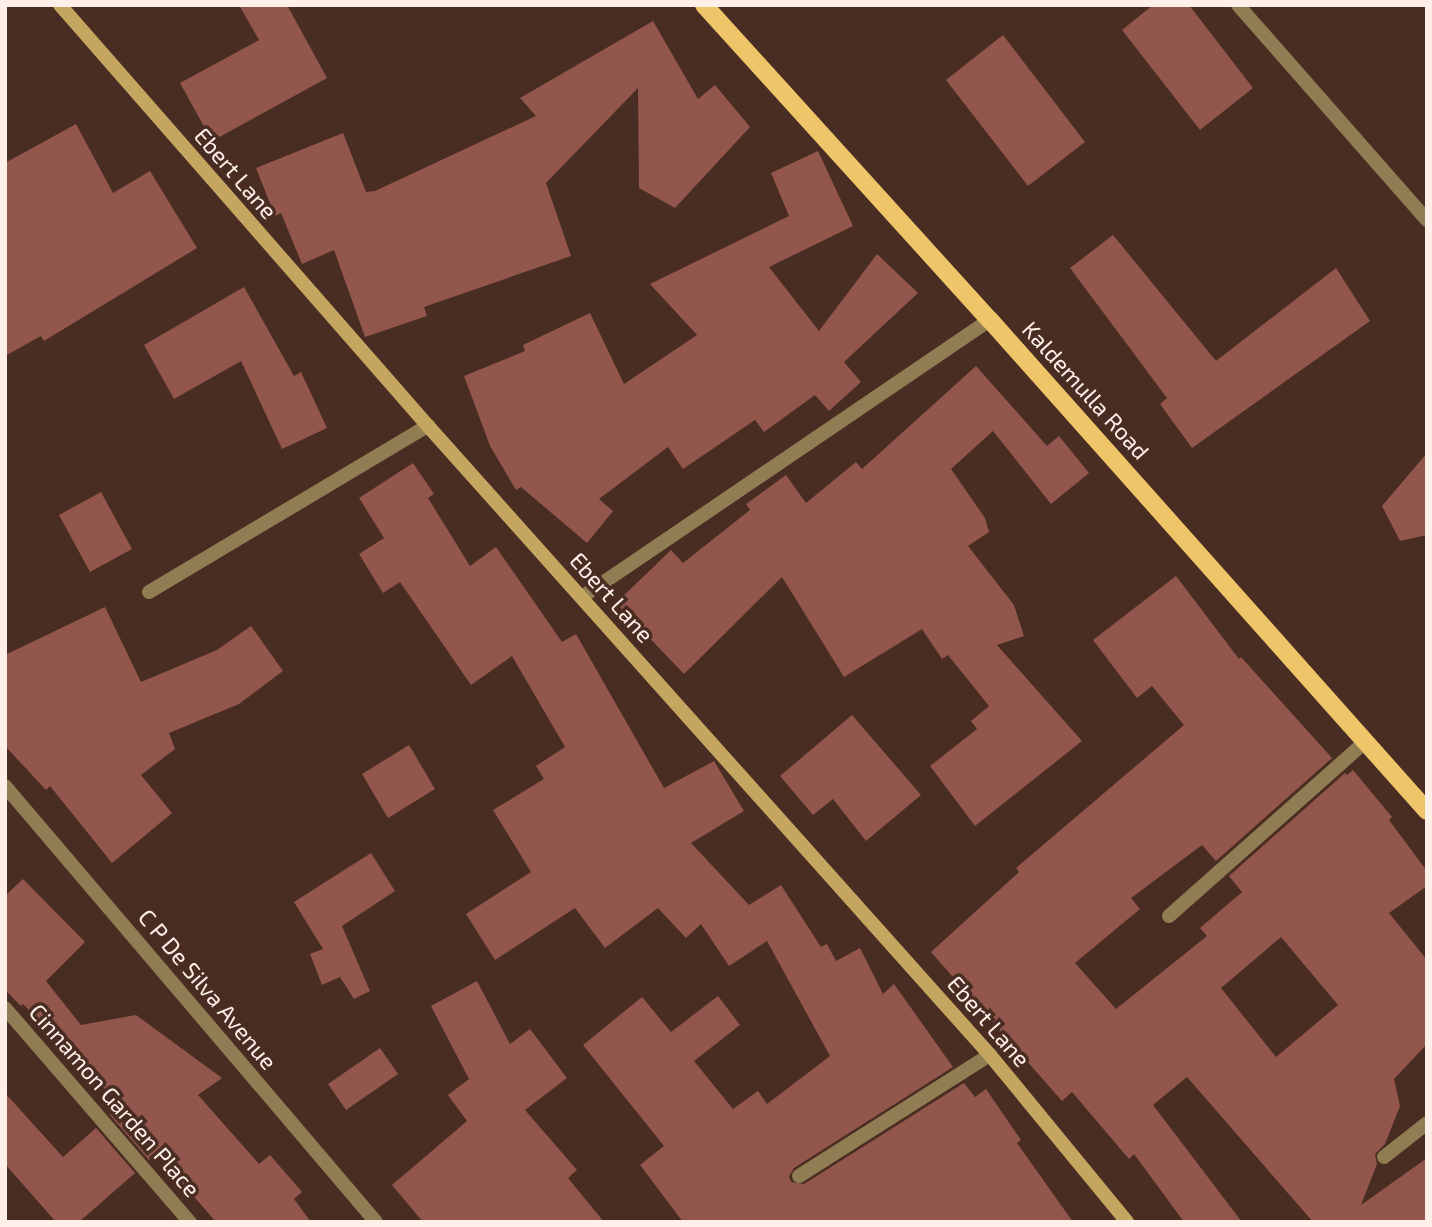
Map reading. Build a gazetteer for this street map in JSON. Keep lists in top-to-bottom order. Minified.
{"streets":{"main road":["Kaldemulla Road"],"street":["Ebert Lane","C P De Silva Avenue","Cinnamon Garden Place"]}}
